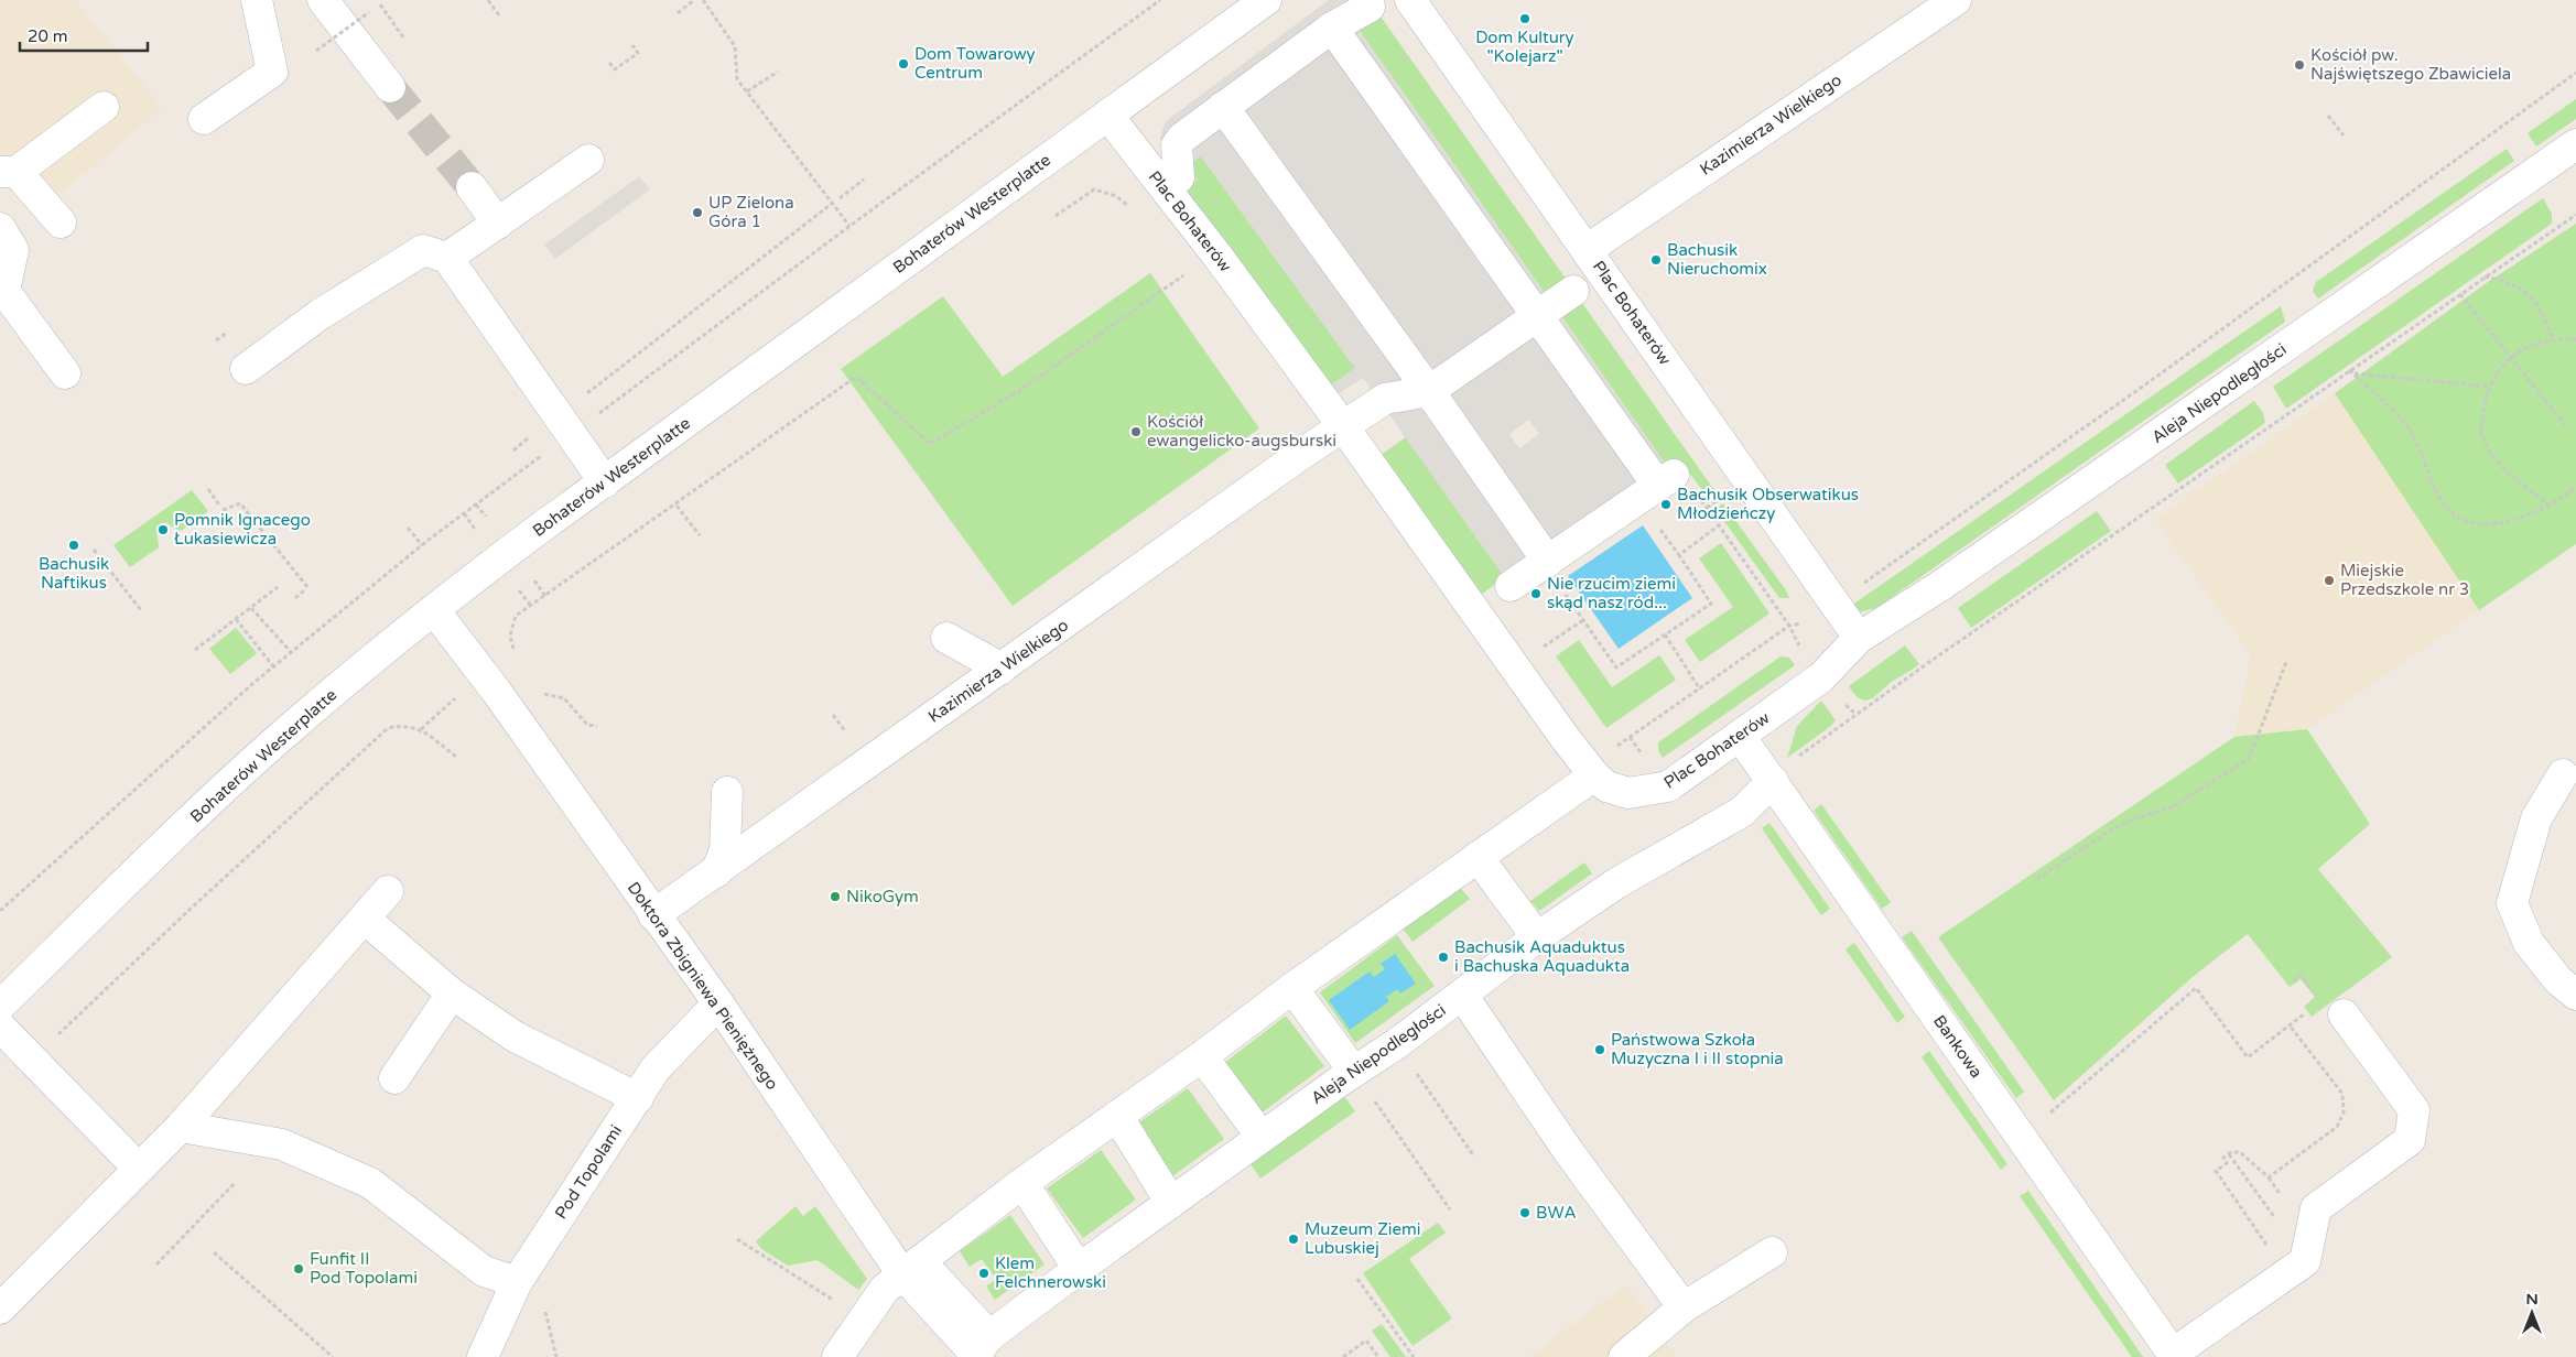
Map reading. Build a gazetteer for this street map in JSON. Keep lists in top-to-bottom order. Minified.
{"streets":{"street":["Kazimierza Wielkiego","Bohaterów Westerplatte","Plac Bohaterów","Aleja Niepodległości","Doktora Zbigniewa Pieniężnego","Bankowa","Pod Topolami"]},"crossings":[["Kazimierza Wielkiego","Plac Bohaterów"],["Kazimierza Wielkiego","Doktora Zbigniewa Pieniężnego"],["Bohaterów Westerplatte","Plac Bohaterów"],["Bohaterów Westerplatte","Doktora Zbigniewa Pieniężnego"],["Plac Bohaterów","Aleja Niepodległości"],["Plac Bohaterów","Bankowa"],["Aleja Niepodległości","Doktora Zbigniewa Pieniężnego"],["Aleja Niepodległości","Bankowa"],["Doktora Zbigniewa Pieniężnego","Pod Topolami"]],"places":["Dom Kultury \"Kolejarz\"","Dom Towarowy Centrum","Kościół pw. Najświętszego Zbawiciela","UP Zielona Góra 1","Bachusik Nieruchomix","Kościół ewangelicko-augsburski","Bachusik Obserwatikus Młodzieńczy","Pomnik Ignacego Łukasiewicza","Bachusik Naftikus","Miejskie Przedszkole nr 3","Nie rzucim ziemi skąd nasz ród...","NikoGym","Bachusik Aquaduktus i Bachuska Aquadukta","Państwowa Szkoła Muzyczna I i II stopnia","BWA","Muzeum Ziemi Lubuskiej","Funfit II Pod Topolami","Klem Felchnerowski"],"scale_bar":"20 m","north":"top"}
